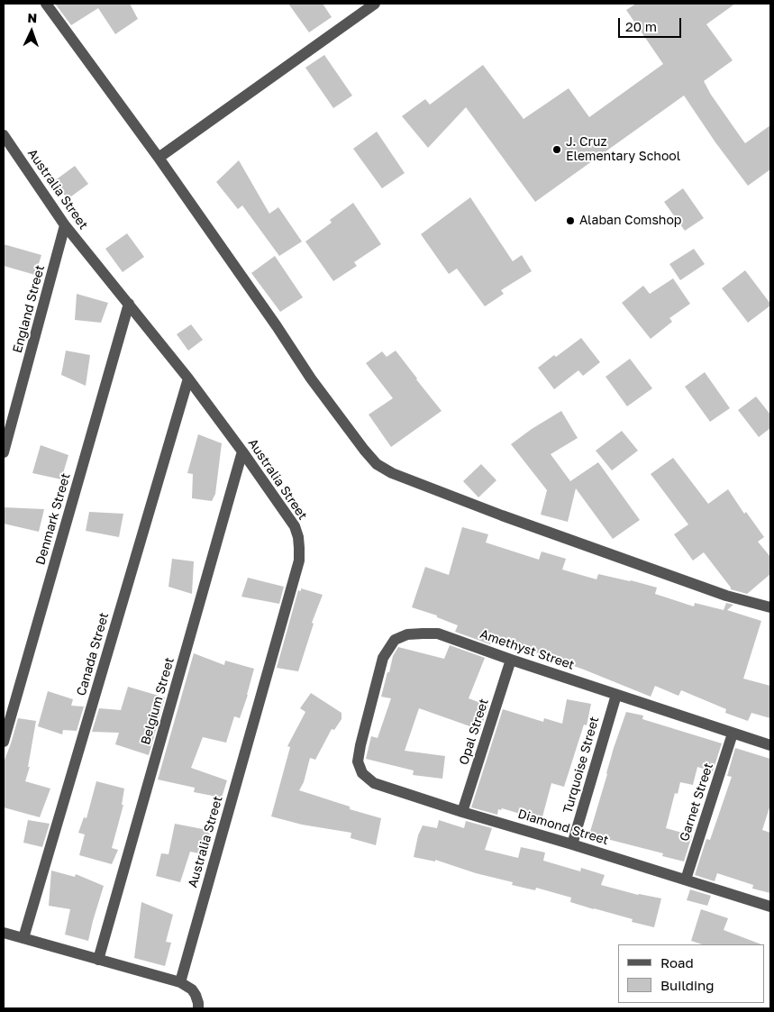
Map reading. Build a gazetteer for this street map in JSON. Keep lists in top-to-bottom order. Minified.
{"streets":{"street":["Australia Street","England Street","Denmark Street","Amethyst Street","Canada Street","Belgium Street","Opal Street","Turquoise Street","Garnet Street","Diamond Street"]},"crossings":[["Australia Street","England Street"],["Australia Street","Denmark Street"],["Australia Street","Canada Street"],["Australia Street","Belgium Street"],["Amethyst Street","Opal Street"],["Amethyst Street","Turquoise Street"],["Amethyst Street","Garnet Street"],["Amethyst Street","Diamond Street"],["Opal Street","Diamond Street"],["Turquoise Street","Diamond Street"],["Garnet Street","Diamond Street"]],"places":["J. Cruz Elementary School","Alaban Comshop"],"legend":["Road","Building"],"scale_bar":"20 m","north":"top"}
